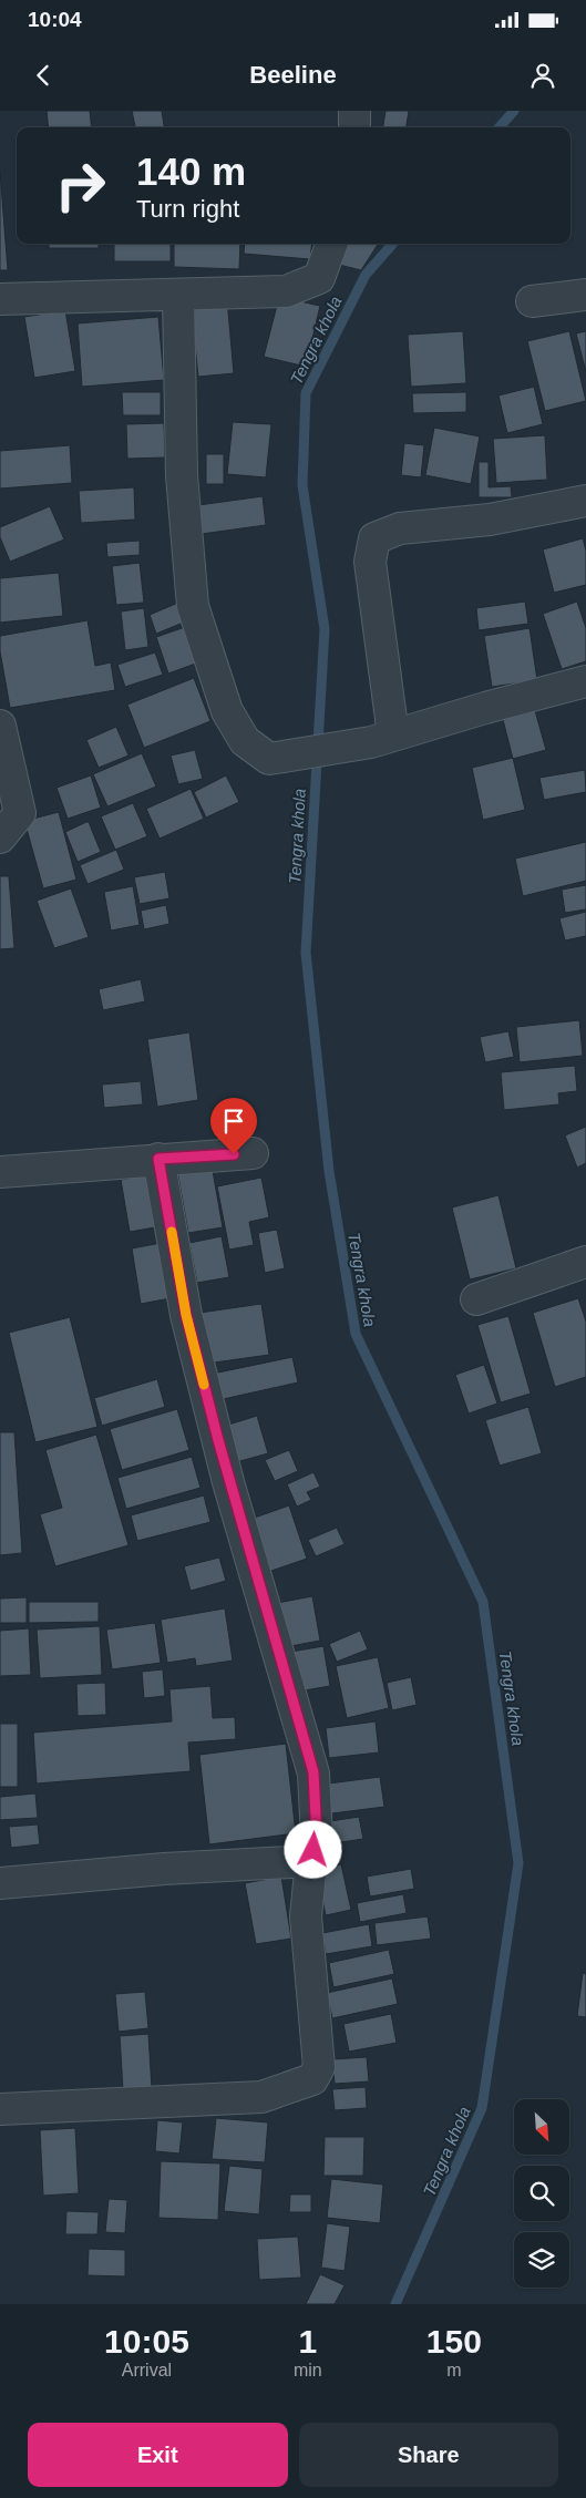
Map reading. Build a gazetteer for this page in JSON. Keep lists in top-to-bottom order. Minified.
{"water":["Tengra khola"],"north":"bottom right","page":{"status":"10:04","header":"Beeline","turn":["140 m","Turn right"],"eta":["10:05","Arrival","1","min","150","m"],"buttons":["Exit","Share"]}}
